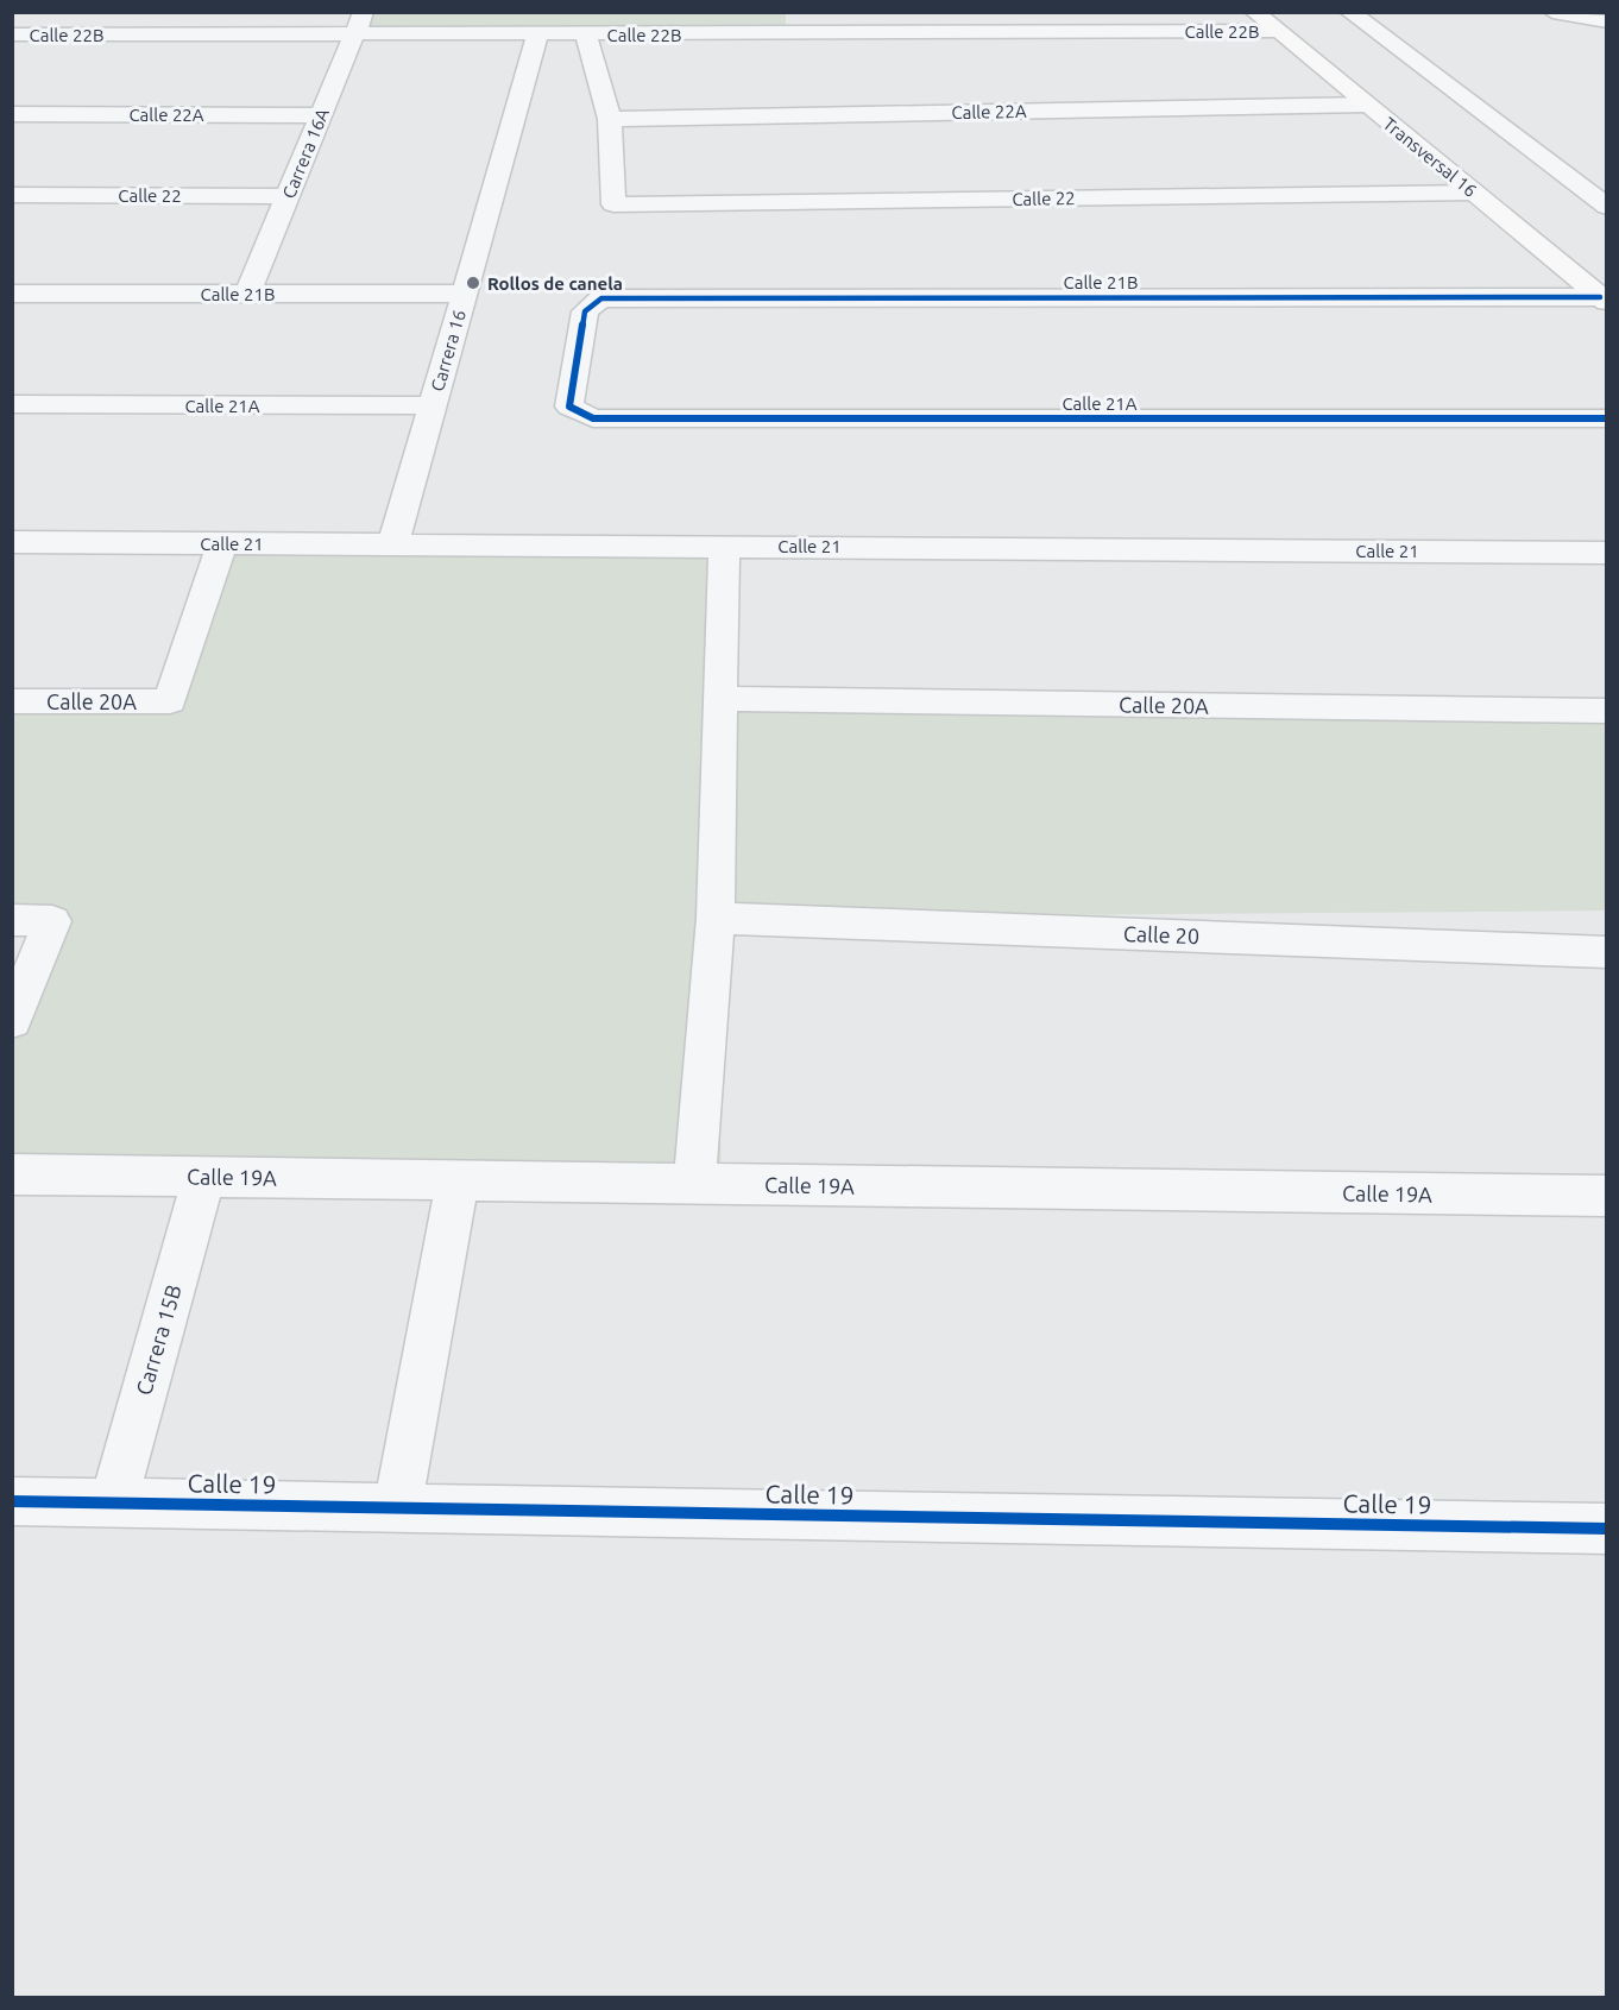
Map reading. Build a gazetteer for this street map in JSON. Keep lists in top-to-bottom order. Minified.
{"streets":{"street":["Calle 22B","Calle 22A","Carrera 16A","Transversal 16","Calle 22","Calle 21B","Carrera 16","Calle 21A","Calle 21","Calle 20A","Calle 20","Calle 19A","Carrera 15B","Calle 19"]},"crossings":[["Calle 22B","Carrera 16A"],["Calle 22B","Transversal 16"],["Calle 22B","Carrera 16"],["Calle 22A","Carrera 16A"],["Calle 22A","Transversal 16"],["Calle 22A","Calle 22"],["Carrera 16A","Calle 22"],["Carrera 16A","Calle 21B"],["Transversal 16","Calle 22"],["Transversal 16","Calle 21B"],["Calle 21B","Carrera 16"],["Calle 21B","Calle 21A"],["Carrera 16","Calle 21A"],["Carrera 16","Calle 21"],["Calle 21","Calle 20A"],["Calle 19A","Carrera 15B"],["Carrera 15B","Calle 19"]],"places":["Rollos de canela"]}
